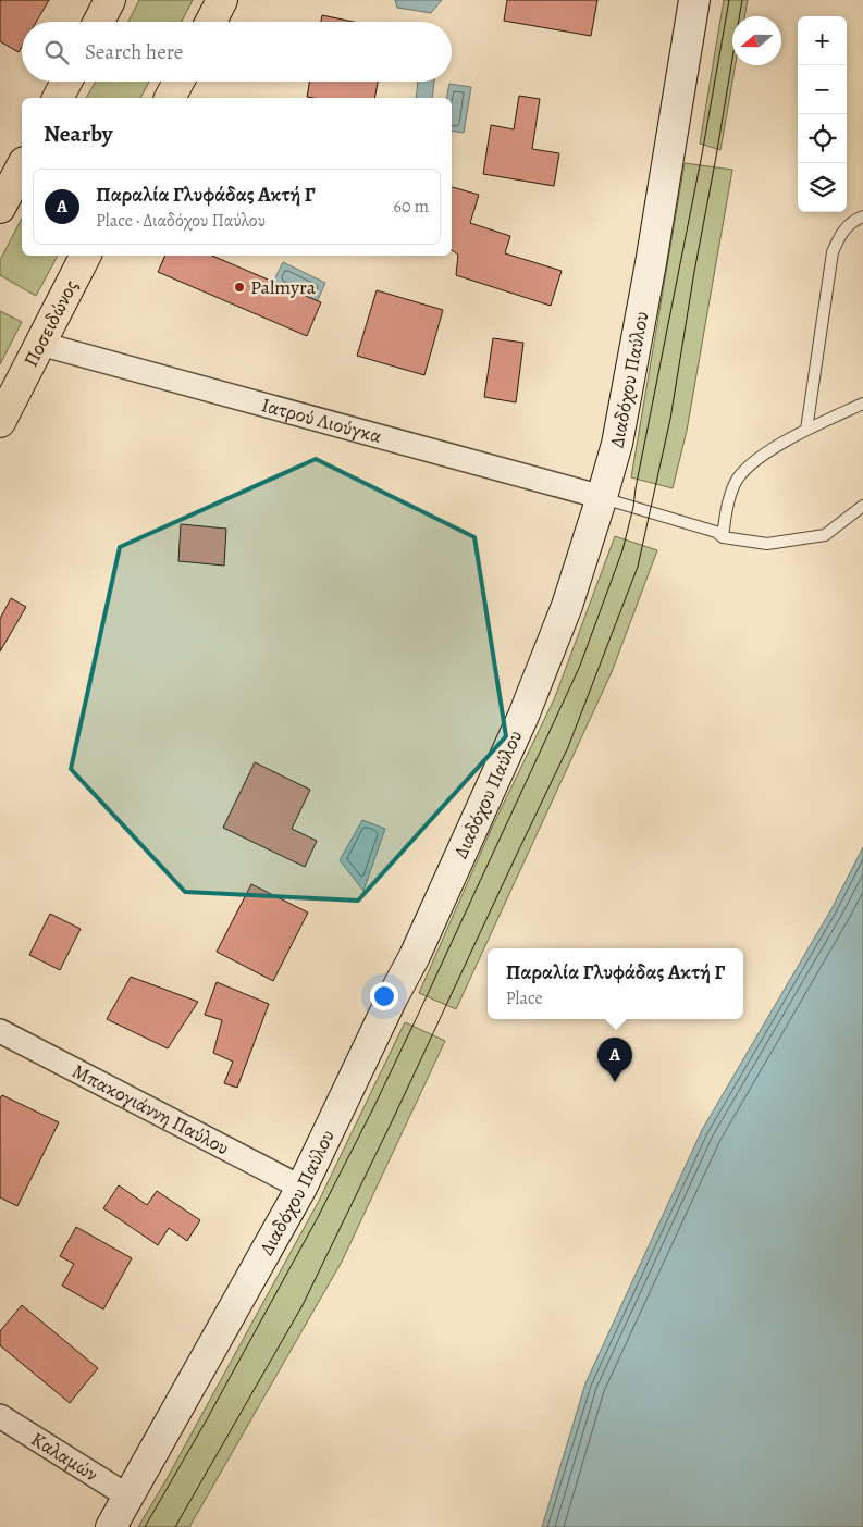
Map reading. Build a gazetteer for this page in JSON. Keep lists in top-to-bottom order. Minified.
{"streets":{"highway":["Ποσειδώνος"],"street":["Διαδόχου Παύλου","Ιατρού Λιούγκα","Μπακογιάννη Παύλου","Καλαμών"]},"crossings":[["Ποσειδώνος","Ιατρού Λιούγκα"],["Διαδόχου Παύλου","Ιατρού Λιούγκα"],["Διαδόχου Παύλου","Μπακογιάννη Παύλου"],["Διαδόχου Παύλου","Καλαμών"]],"places":["Palmyra"],"north":"left","page":{"map_buttons":["+","−"],"search":"Search here","heading":"Nearby","list":[{"mark":"A","name":"Παραλία Γλυφάδας Ακτή Γ","note":"Place · Διαδόχου Παύλου","value":"60 m"}],"popup":["Παραλία Γλυφάδας Ακτή Γ","Place"],"pins":"A"}}
